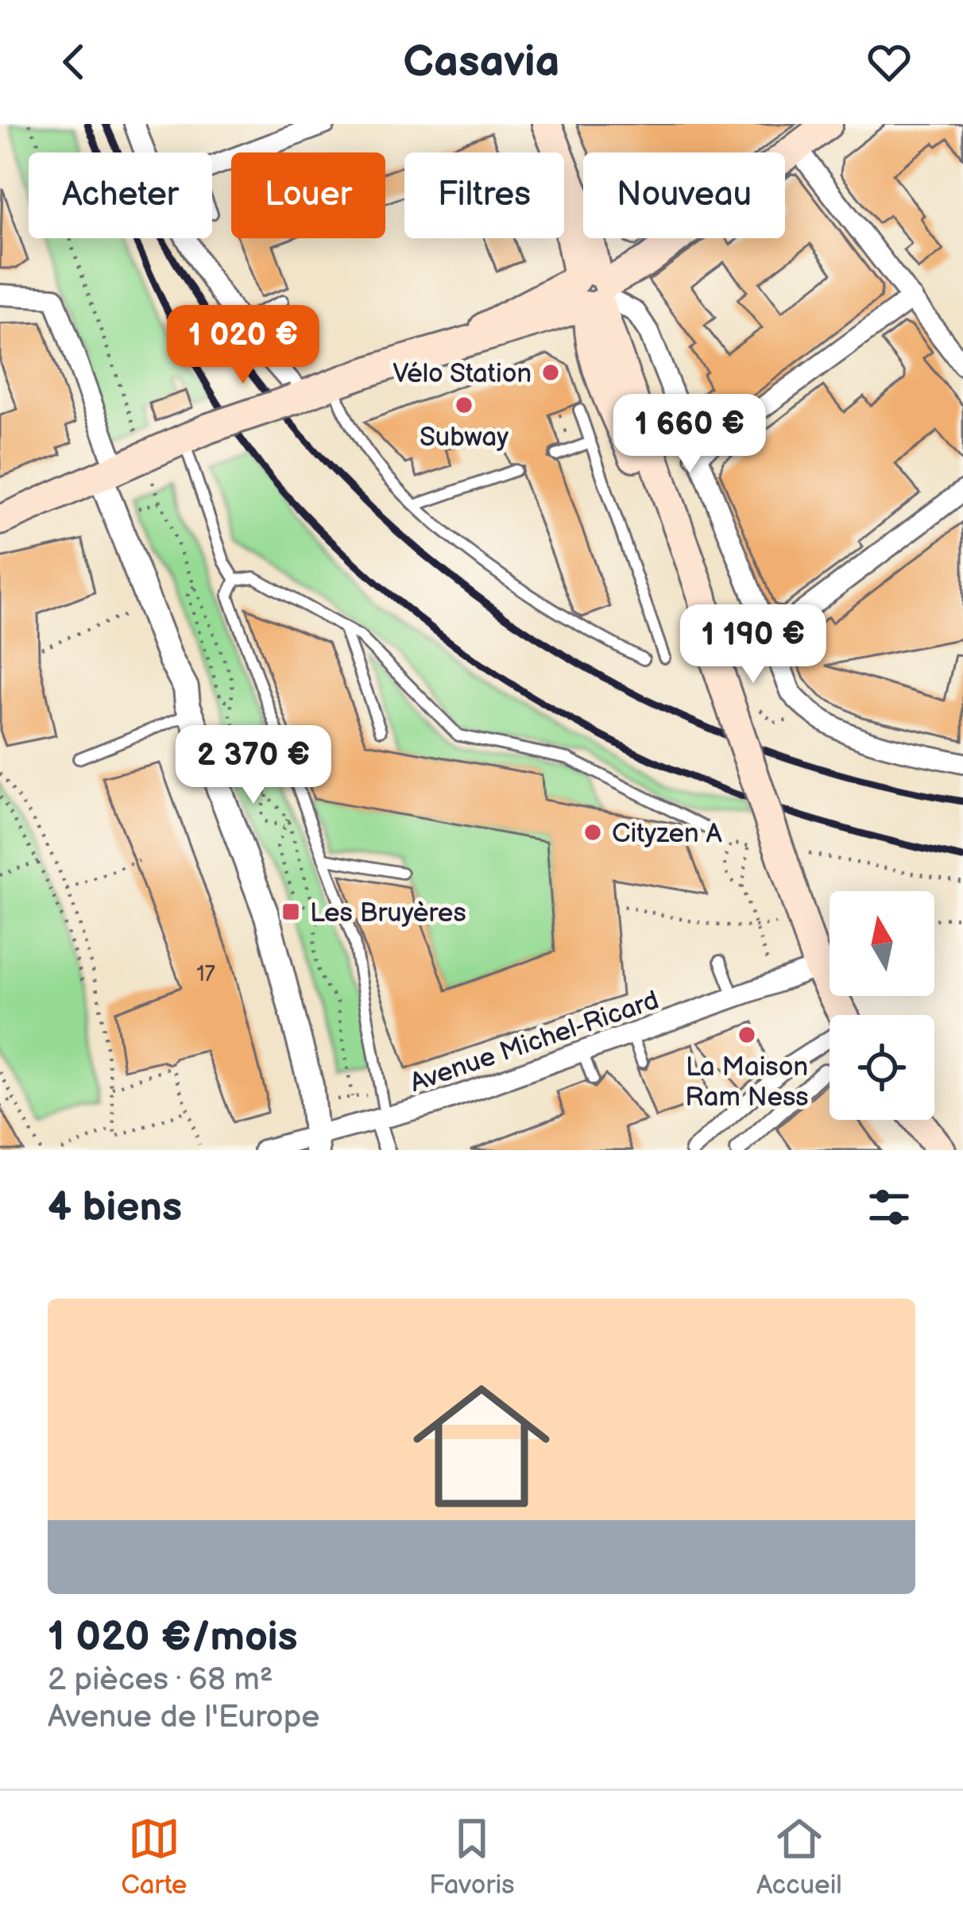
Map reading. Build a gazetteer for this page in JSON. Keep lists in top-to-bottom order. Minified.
{"streets":{"street":["Avenue Michel-Ricard"]},"places":{"other":["Vélo Station","Subway","Cityzen A","La Maison Ram Ness"],"transit":["Les Bruyères"]},"house_numbers":["17"],"north":"top","page":{"header":"Casavia","chip":["Acheter","Louer","Filtres","Nouveau"],"price":["1 020 €","1 660 €","1 190 €","2 370 €"],"heading":"4 biens","list":[{"name":"1 020 €/mois","note":"2 pièces · 68 m² · Avenue de l'Europe"}],"tabs":["Carte","Favoris","Accueil"]}}
